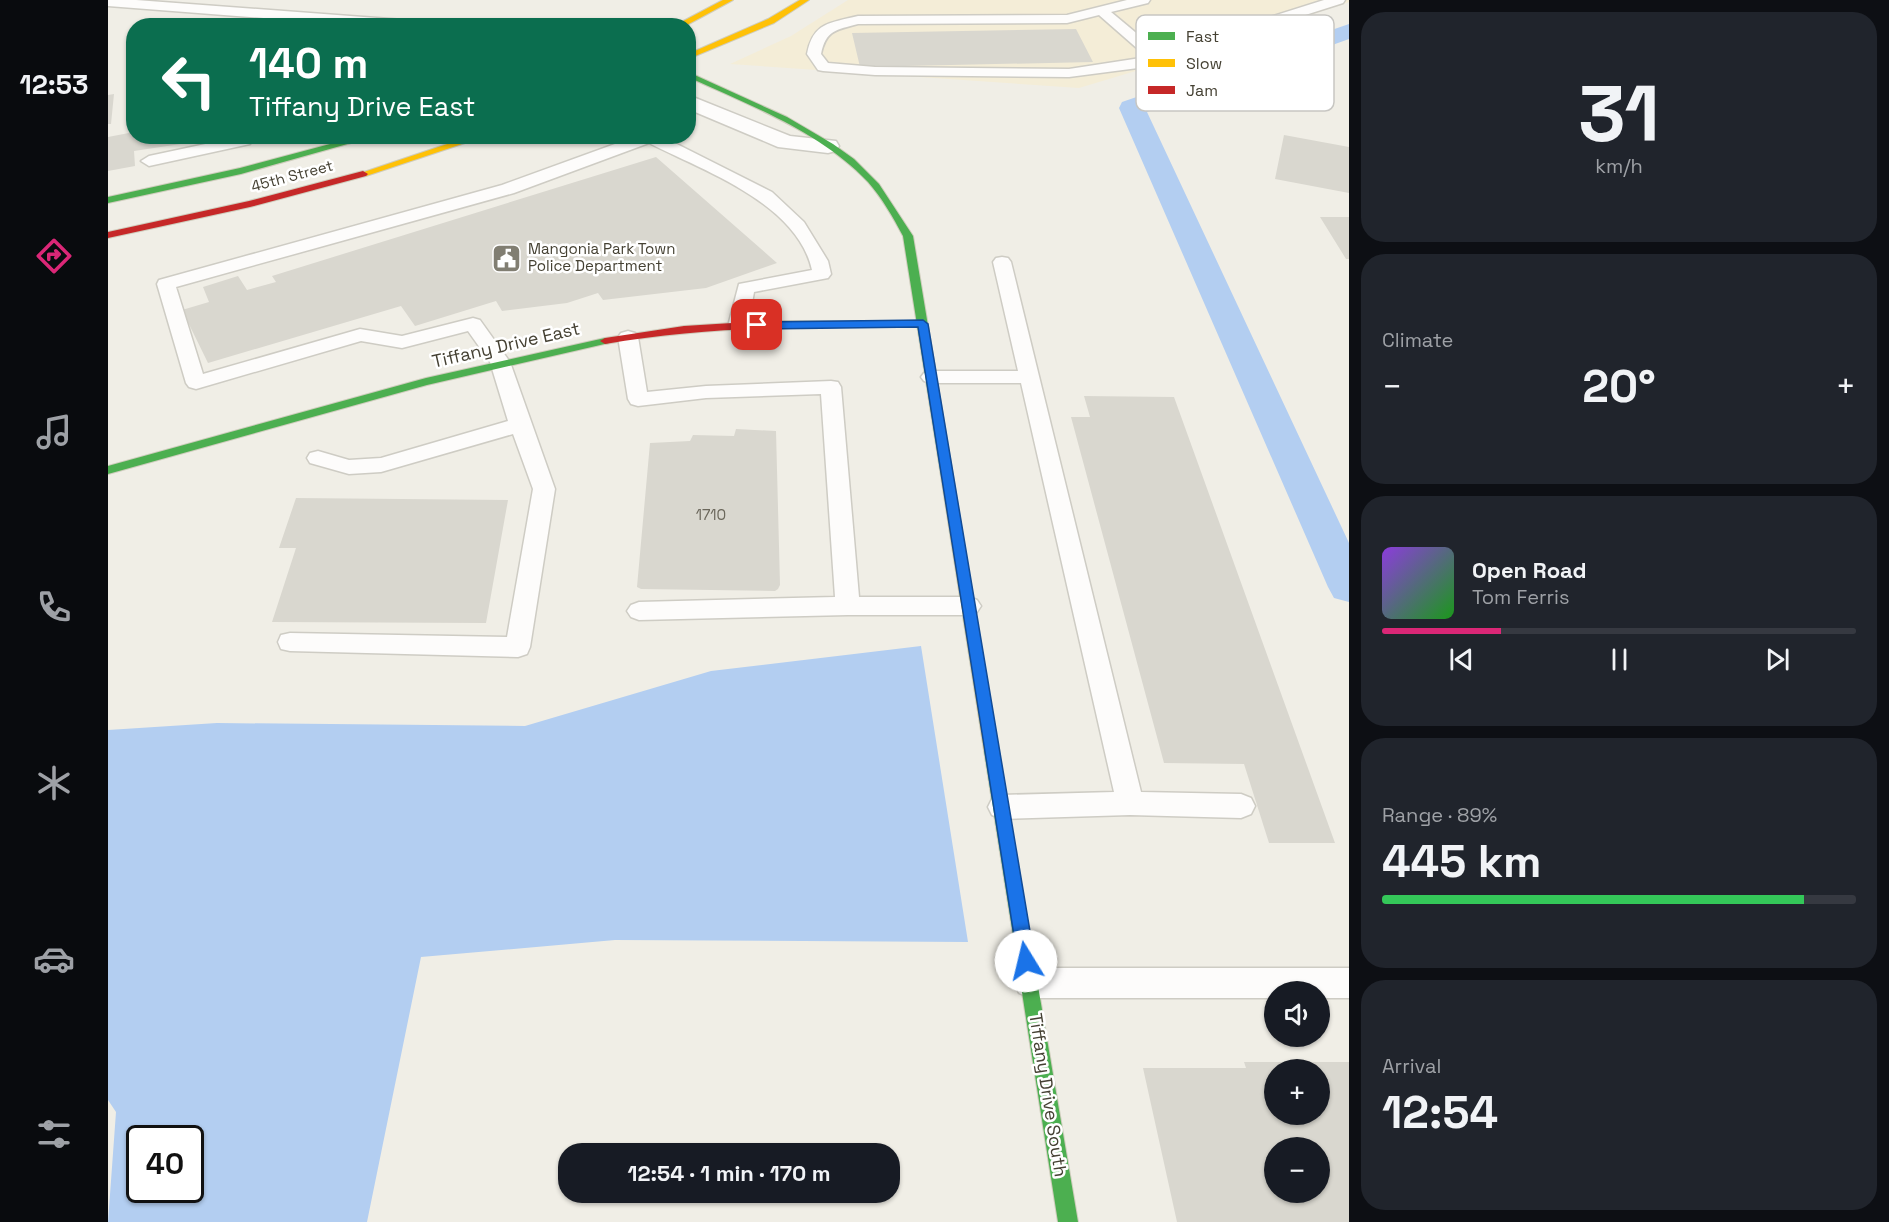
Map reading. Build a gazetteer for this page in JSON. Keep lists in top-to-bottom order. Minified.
{"streets":{"street":["45th Street","Tiffany Drive East","Tiffany Drive South"]},"crossings":[["Tiffany Drive East","Tiffany Drive South"]],"places":{"public building":["Mangonia Park Town Police Department"]},"house_numbers":["1710"],"legend":["Fast","Slow","Jam"],"page":{"tabs":"12:53","tile":[["31","km/h"],"Climate",["Range · 89%","445 km"],["Arrival","12:54"]],"turn":["140 m","Tiffany Drive East"],"heat":["−","20°","+"],"song":["Open Road","Tom Ferris"],"map_buttons":["+","−"],"limit":"40","trip":"12:54 · 1 min · 170 m"}}
